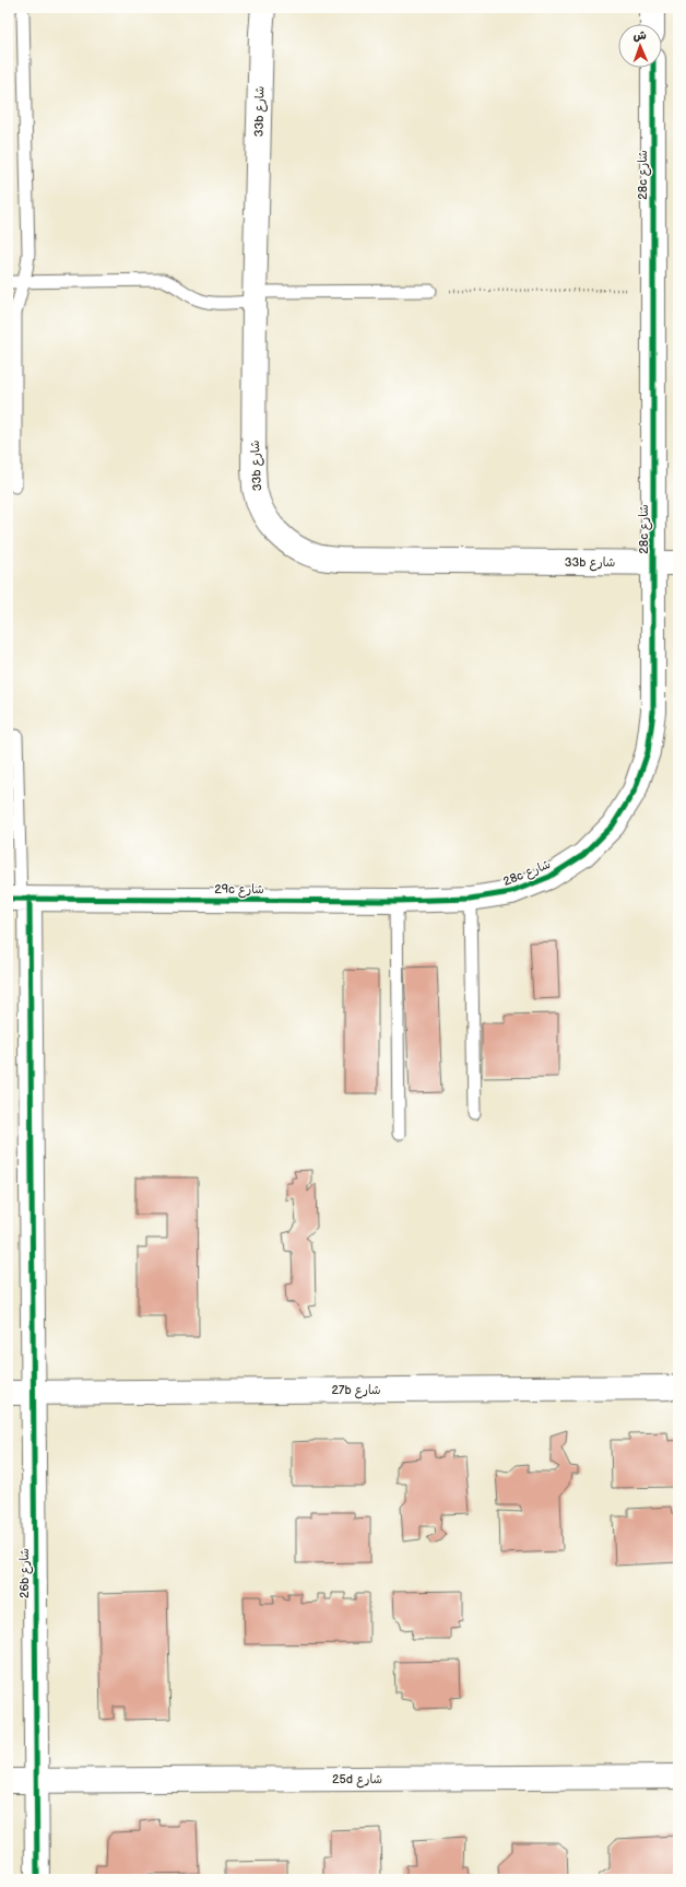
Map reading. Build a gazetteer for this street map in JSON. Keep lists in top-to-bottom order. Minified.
{"streets":{"street":["33b شارع","28c شارع","29c شارع","27b شارع","26b شارع","25d شارع"]},"crossings":[["33b شارع","28c شارع"],["28c شارع","29c شارع"],["29c شارع","26b شارع"],["27b شارع","26b شارع"],["26b شارع","25d شارع"]],"north":"top"}
